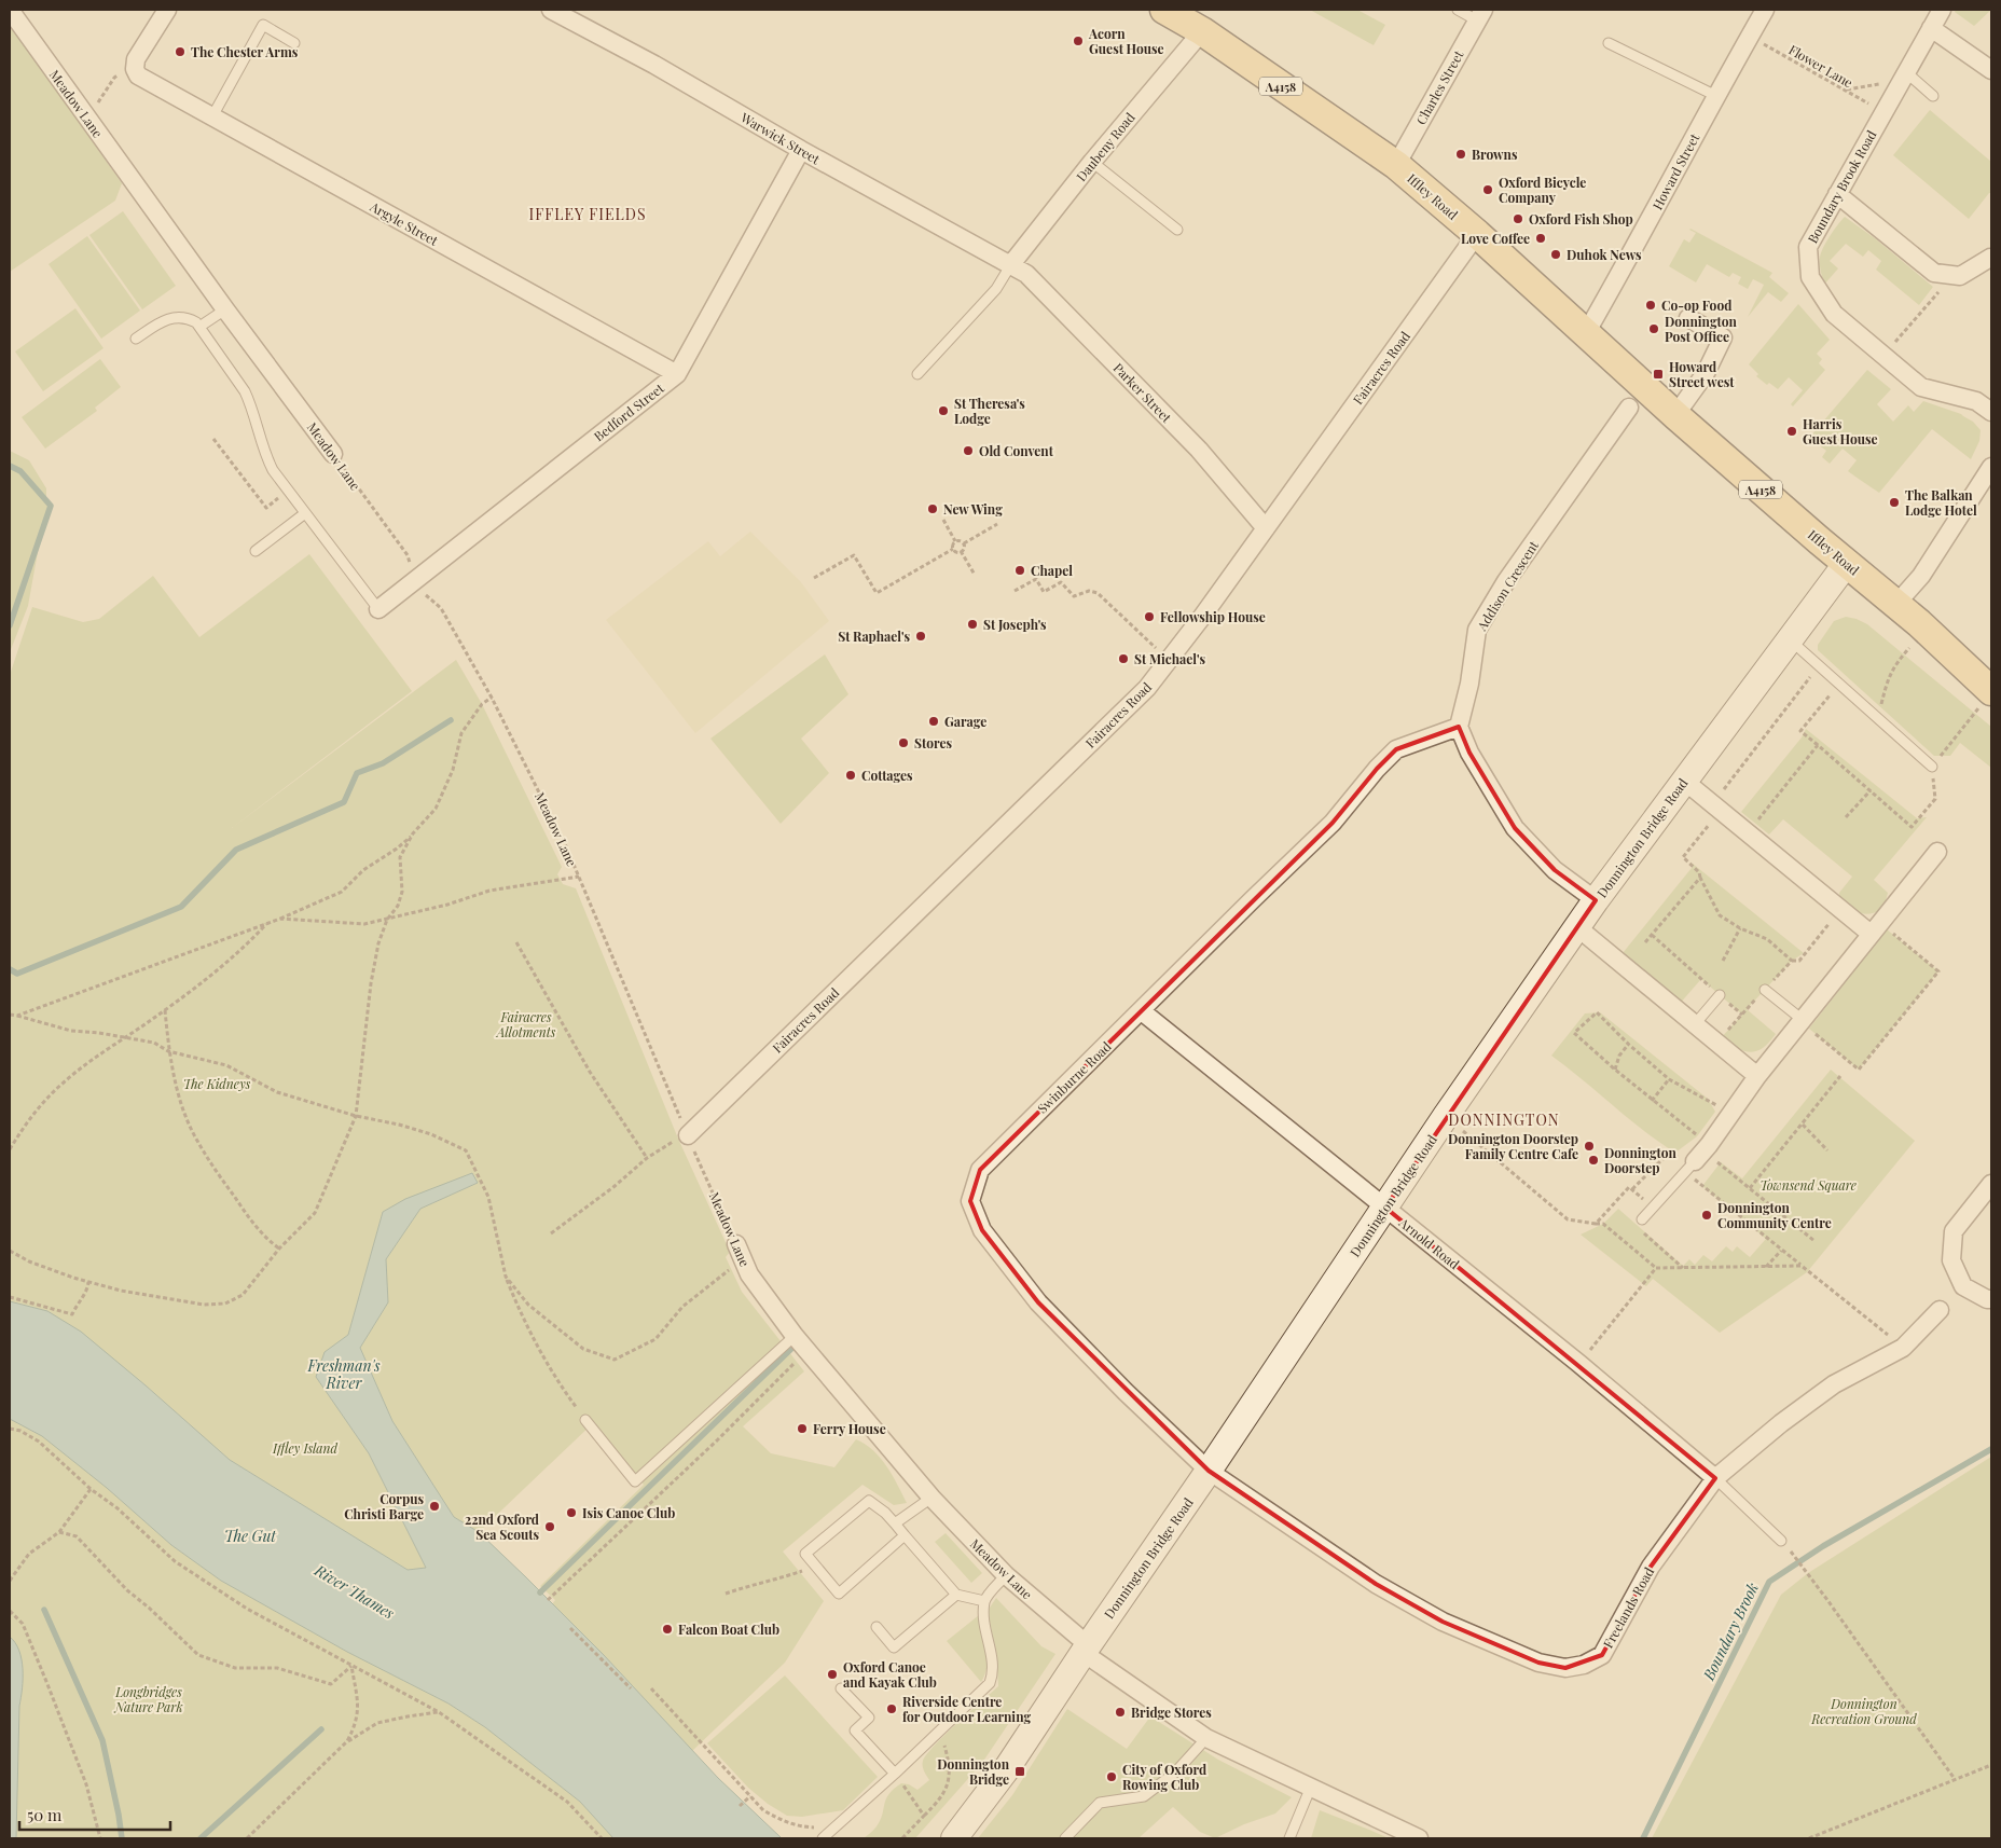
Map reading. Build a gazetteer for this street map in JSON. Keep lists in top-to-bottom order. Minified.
{"streets":{"main road":["A4158","Iffley Road","Donnington Bridge Road"],"street":["Charles Street","Meadow Lane","Warwick Street","Daubeny Road","Howard Street","Boundary Brook Road","Argyle Street","Fairacres Road","Parker Street","Bedford Street","Addison Crescent","Swinburne Road","Arnold Road","Freelands Road"],"path":["Flower Lane"]},"crossings":[["Flower Lane","Howard Street"],["Flower Lane","Boundary Brook Road"],["Charles Street","Iffley Road"],["Meadow Lane","Fairacres Road"],["Meadow Lane","Bedford Street"],["Meadow Lane","Donnington Bridge Road"],["Warwick Street","Daubeny Road"],["Warwick Street","Parker Street"],["Warwick Street","Bedford Street"],["Daubeny Road","Iffley Road"],["Daubeny Road","Parker Street"],["Howard Street","Iffley Road"],["Iffley Road","Fairacres Road"],["Iffley Road","Donnington Bridge Road"],["Argyle Street","Bedford Street"],["Fairacres Road","Parker Street"],["Addison Crescent","Swinburne Road"],["Donnington Bridge Road","Swinburne Road"],["Donnington Bridge Road","Arnold Road"],["Donnington Bridge Road","Freelands Road"],["Swinburne Road","Arnold Road"],["Swinburne Road","Freelands Road"],["Arnold Road","Freelands Road"]],"districts":["IFFLEY FIELDS","DONNINGTON"],"water":["Freshman's River","The Gut","River Thames","Boundary Brook"],"parks":["Fairacres Allotments","The Kidneys","Townsend Square","Iffley Island","Longbridges Nature Park","Donnington Recreation Ground"],"places":{"other":["Acorn Guest House","The Chester Arms","Browns","Oxford Bicycle Company","Oxford Fish Shop","Love Coffee","Duhok News","Co-op Food","Donnington Post Office","St Theresa's Lodge","Harris Guest House","Old Convent","The Balkan Lodge Hotel","New Wing","Chapel","Fellowship House","St Joseph's","St Raphael's","St Michael's","Garage","Stores","Cottages","Donnington Doorstep Family Centre Cafe","Donnington Doorstep","Donnington Community Centre","Ferry House","Corpus Christi Barge","Isis Canoe Club","22nd Oxford Sea Scouts","Falcon Boat Club","Oxford Canoe and Kayak Club","Riverside Centre for Outdoor Learning","Bridge Stores","City of Oxford Rowing Club"],"transit":["Howard Street west","Donnington Bridge"]},"scale_bar":"50 m"}
